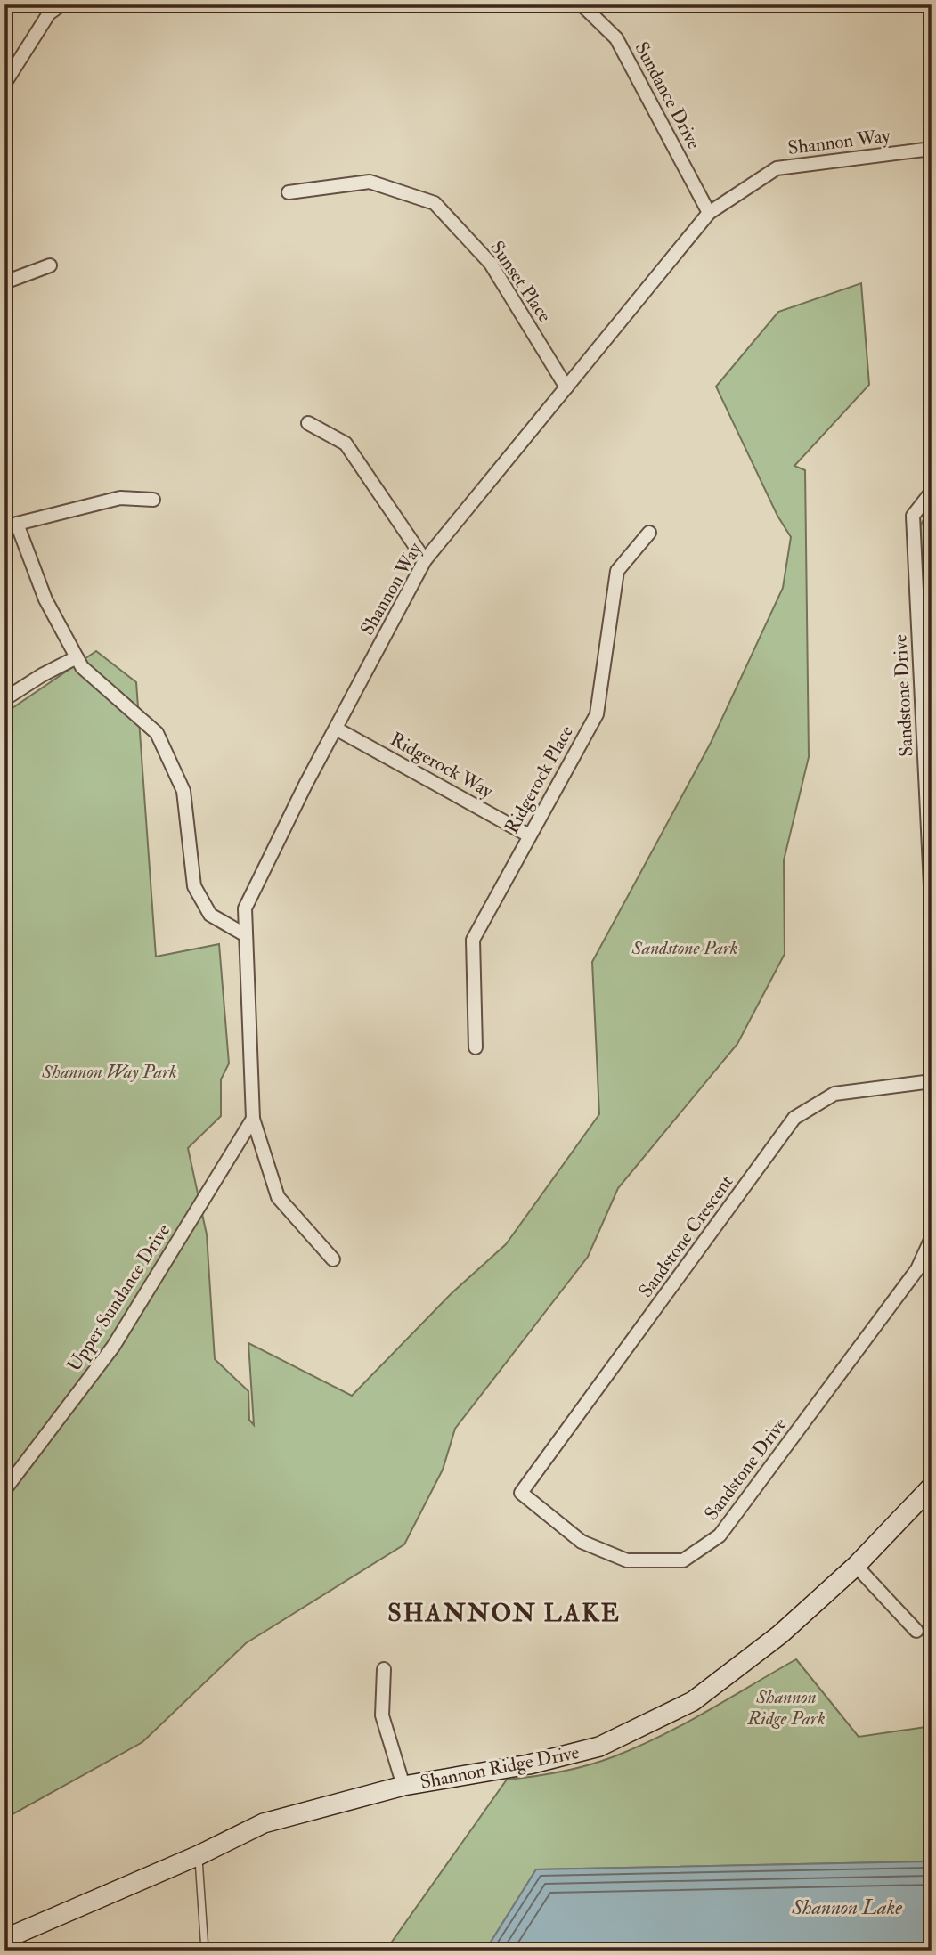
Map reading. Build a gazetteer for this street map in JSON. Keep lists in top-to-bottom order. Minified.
{"streets":{"street":["Sundance Drive","Shannon Way","Sunset Place","Sandstone Drive","Ridgerock Way","Ridgerock Place","Sandstone Crescent","Upper Sundance Drive","Shannon Ridge Drive"]},"crossings":[["Sundance Drive","Shannon Way"],["Shannon Way","Sunset Place"],["Shannon Way","Ridgerock Way"],["Shannon Way","Upper Sundance Drive"],["Sandstone Drive","Sandstone Crescent"],["Ridgerock Way","Ridgerock Place"]],"districts":["SHANNON LAKE"],"water":["Shannon Lake"],"parks":["Sandstone Park","Shannon Way Park","Shannon Ridge Park"]}
